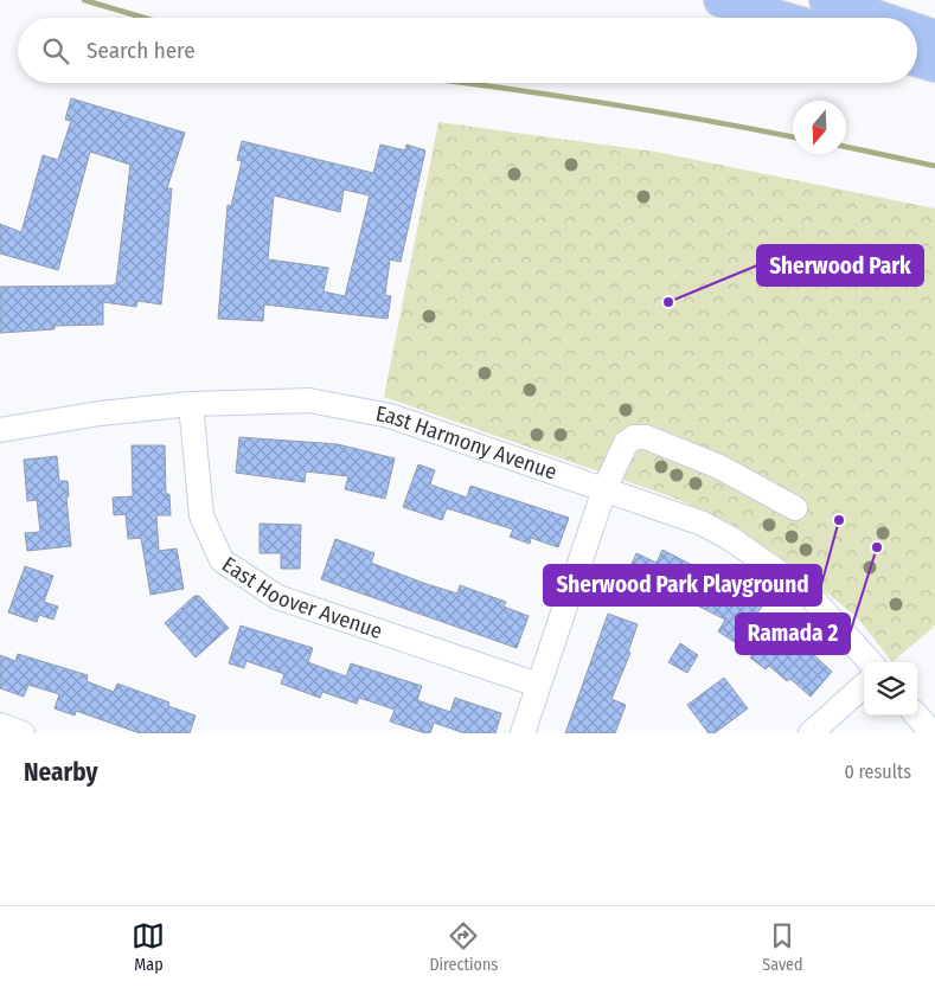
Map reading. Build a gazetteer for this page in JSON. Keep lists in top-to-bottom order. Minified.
{"streets":{"street":["East Harmony Avenue","East Hoover Avenue"]},"crossings":[["East Harmony Avenue","East Hoover Avenue"]],"places":["Sherwood Park","Sherwood Park Playground","Ramada 2"],"north":"bottom","page":{"search":"Search here","heading":["Nearby","0 results"],"nav":["Map","Directions","Saved"]}}
